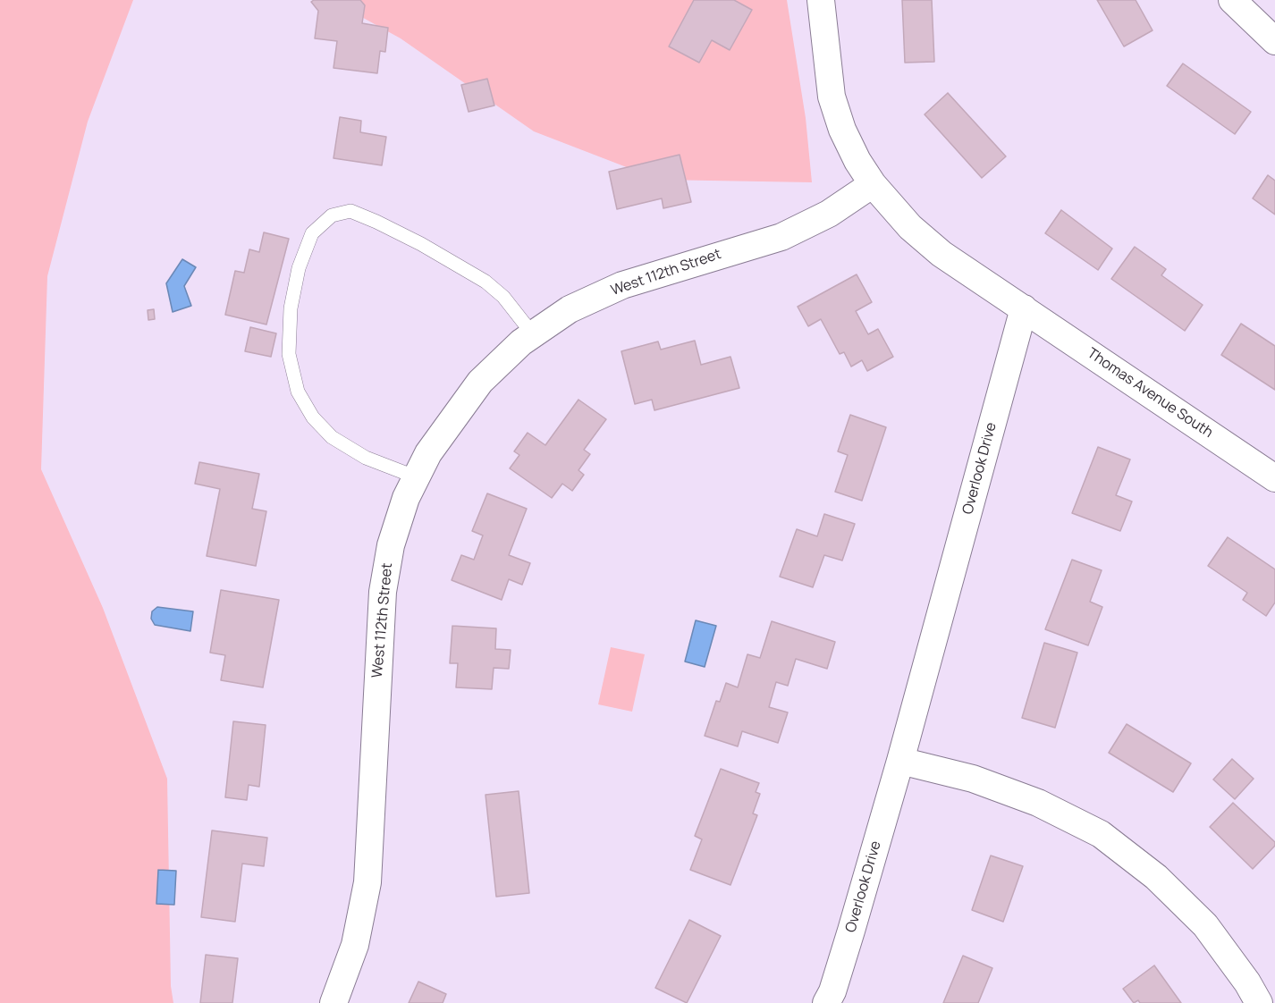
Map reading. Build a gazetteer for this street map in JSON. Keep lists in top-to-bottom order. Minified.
{"streets":{"street":["West 112th Street","Thomas Avenue South","Overlook Drive"]},"crossings":[["Thomas Avenue South","Overlook Drive"]]}
